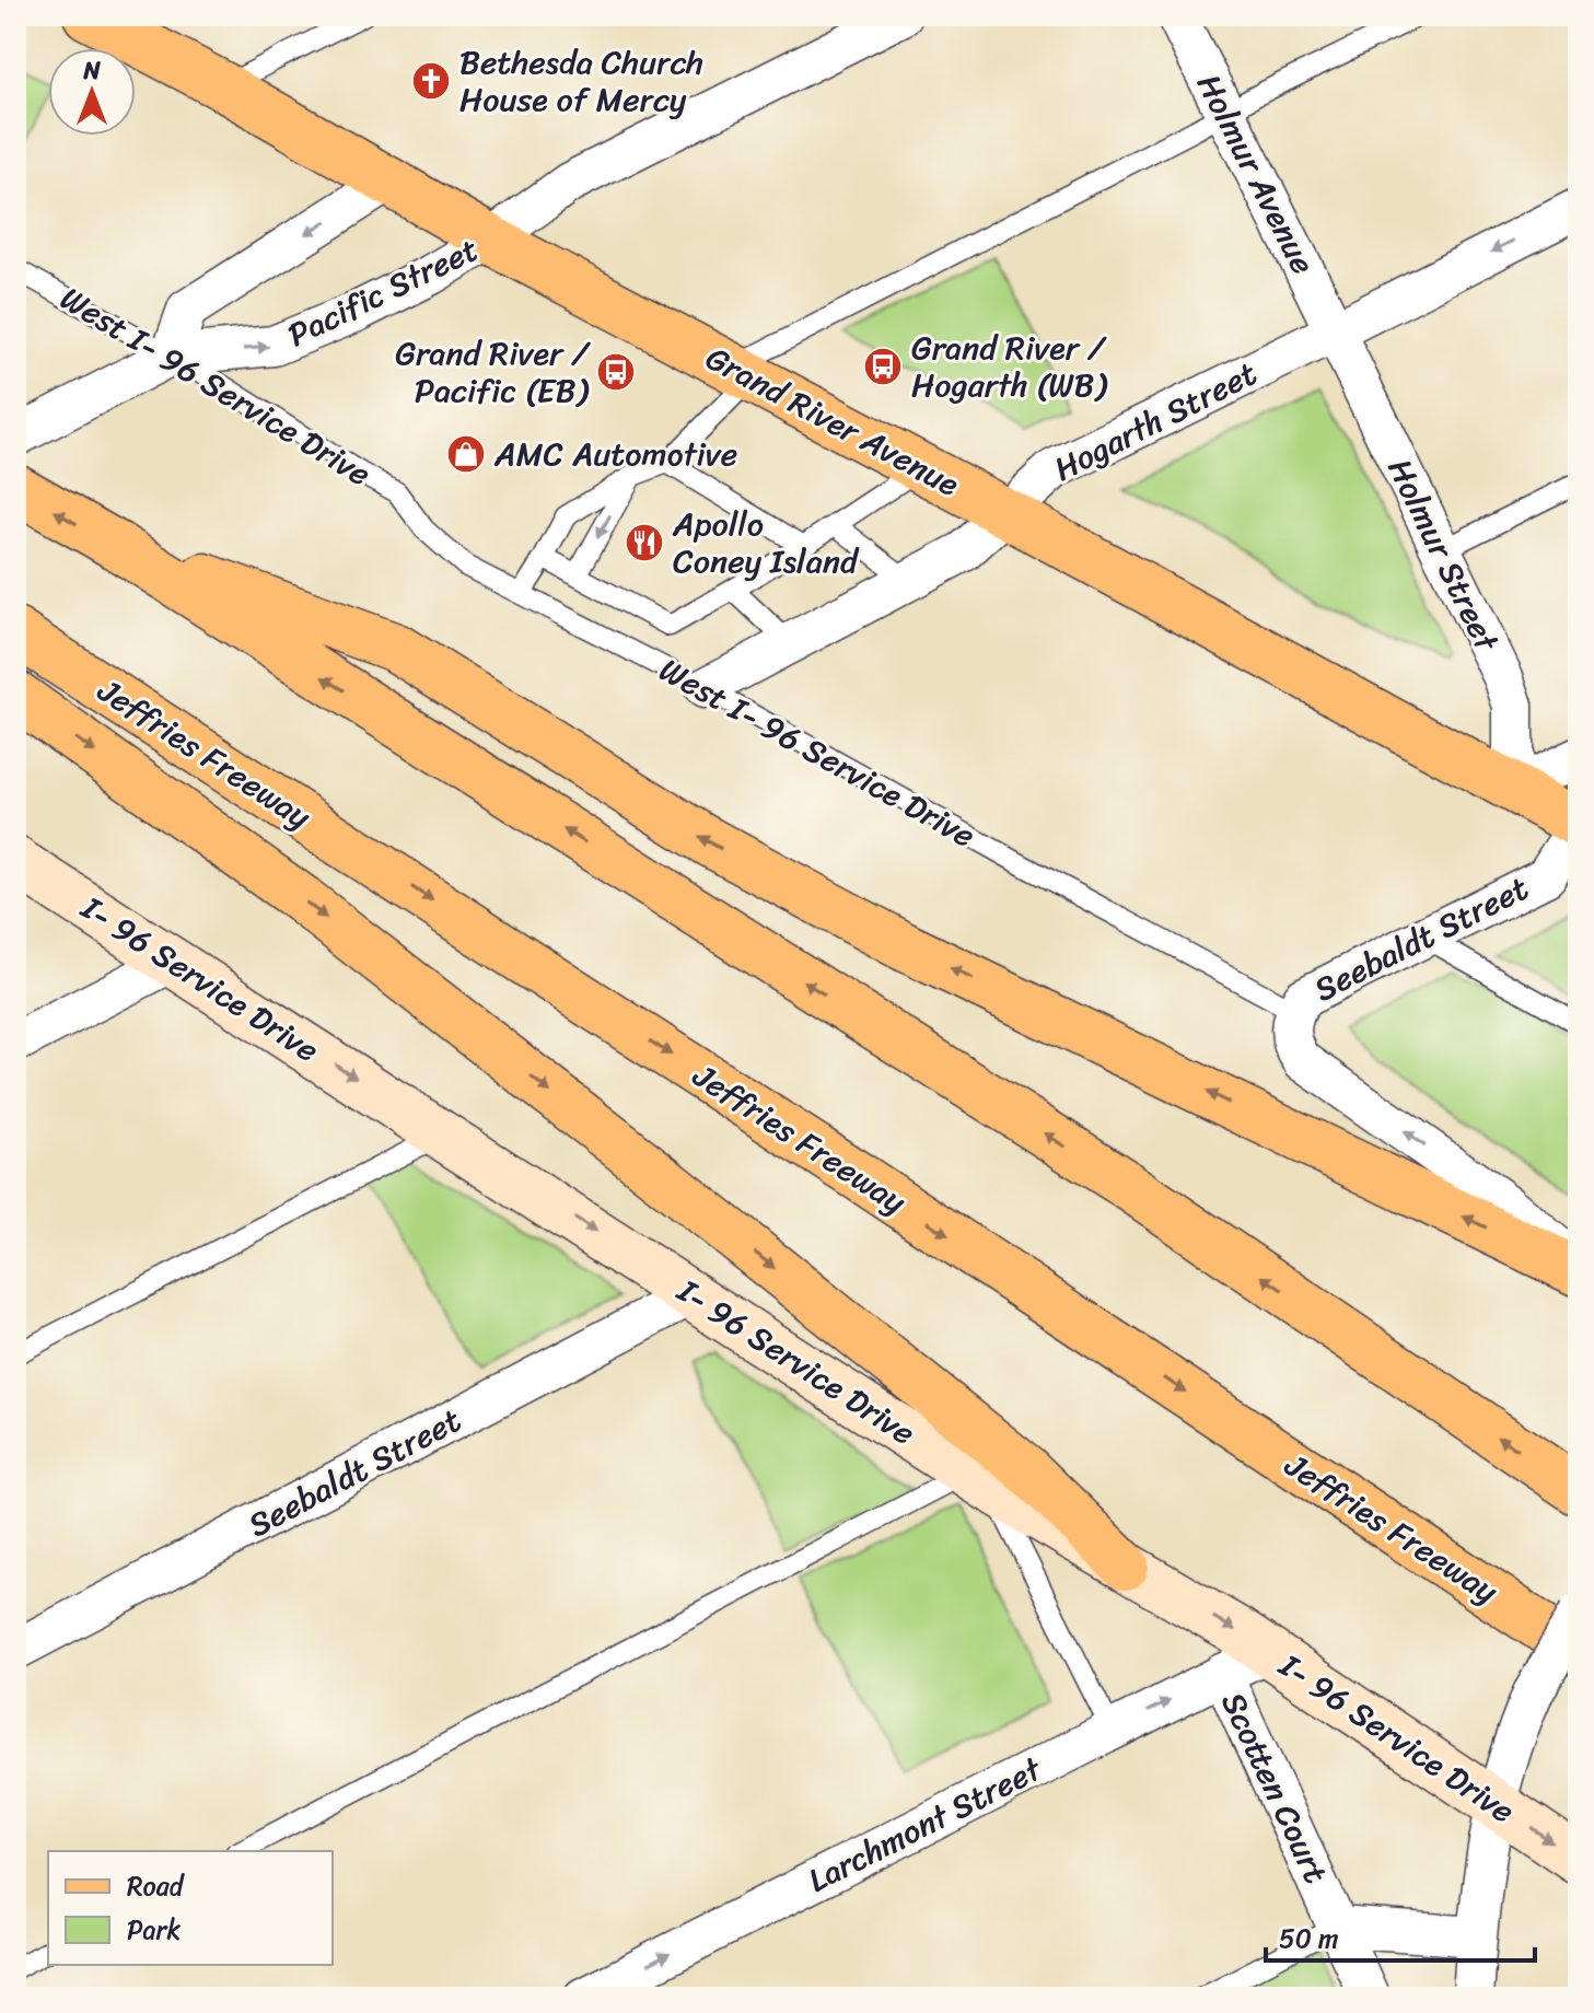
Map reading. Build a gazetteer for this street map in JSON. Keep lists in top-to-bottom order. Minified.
{"streets":{"main road":["Grand River Avenue","Jeffries Freeway"],"street":["Holmur Avenue","Pacific Street","Hogarth Street","Holmur Street","Seebaldt Street","I- 96 Service Drive","Scotten Court","Larchmont Street"],"lane":["West I- 96 Service Drive"]},"crossings":[["Holmur Avenue","Hogarth Street"],["Holmur Avenue","Holmur Street"],["Pacific Street","West I- 96 Service Drive"],["Pacific Street","Grand River Avenue"],["West I- 96 Service Drive","Hogarth Street"],["West I- 96 Service Drive","Seebaldt Street"],["Grand River Avenue","Hogarth Street"],["Grand River Avenue","Holmur Street"],["Grand River Avenue","Seebaldt Street"],["Hogarth Street","Holmur Street"],["Seebaldt Street","I- 96 Service Drive"],["I- 96 Service Drive","Larchmont Street"],["Scotten Court","Larchmont Street"]],"one_way":["I- 96 Service Drive","Larchmont Street"],"places":{"church":["Bethesda Church House of Mercy"],"bus stop":["Grand River / Hogarth (WB)","Grand River / Pacific (EB)"],"shop":["AMC Automotive"],"restaurant":["Apollo Coney Island"]},"legend":["Road","Park"],"scale_bar":"50 m","north":"top"}
